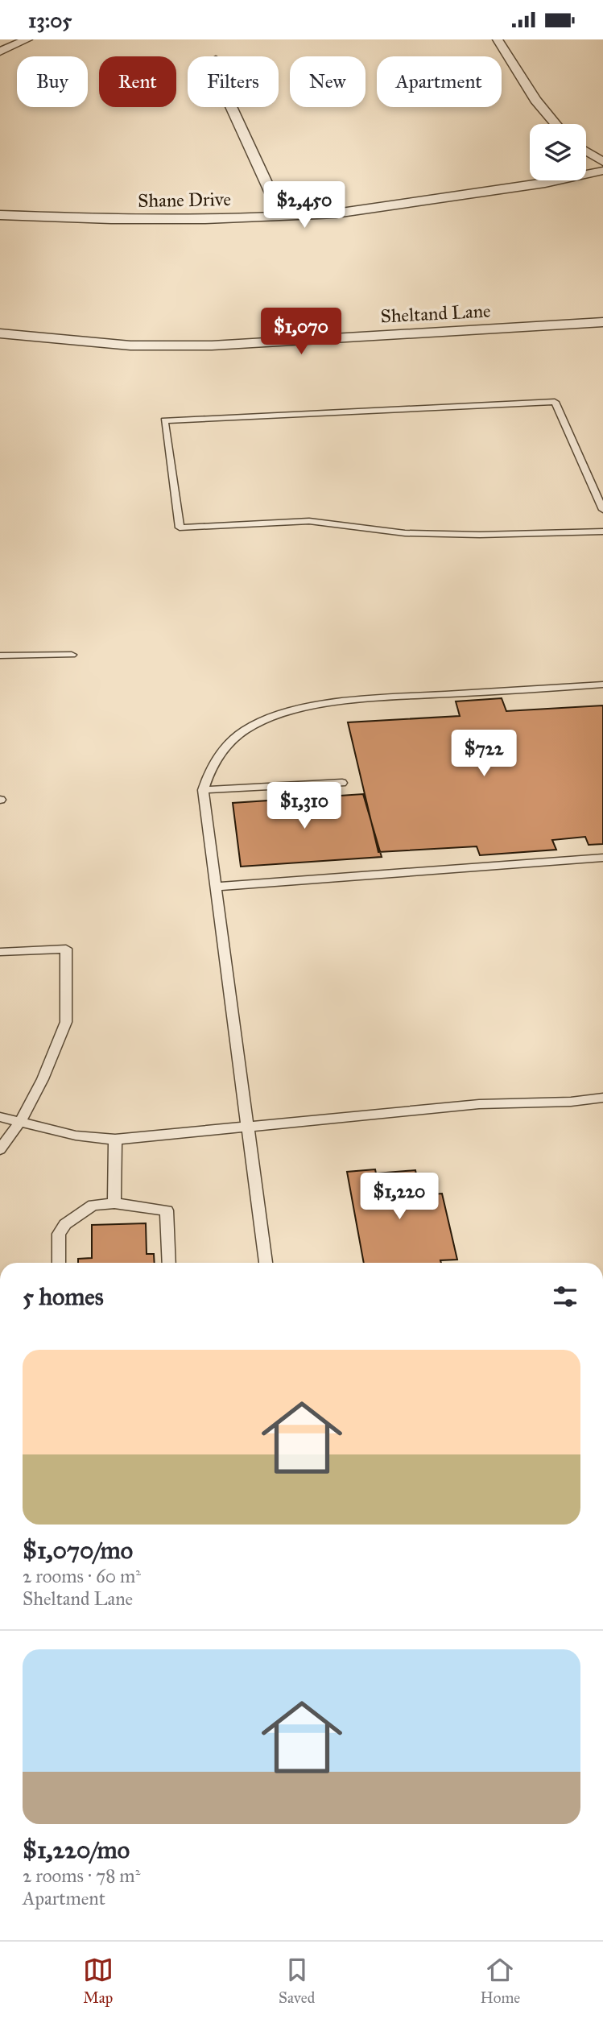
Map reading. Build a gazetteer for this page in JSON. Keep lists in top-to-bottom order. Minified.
{"streets":{"street":["Shane Drive","Sheltand Lane"]},"page":{"status":"13:05","chip":["Buy","Rent","Filters","New","Apartment"],"price":["$2,450","$1,070","$722","$1,310","$1,220"],"heading":"5 homes","list":[{"name":"$1,070/mo","note":"2 rooms · 60 m² · Sheltand Lane"},{"name":"$1,220/mo","note":"2 rooms · 78 m² · Apartment"}],"tabs":["Map","Saved","Home"]}}
